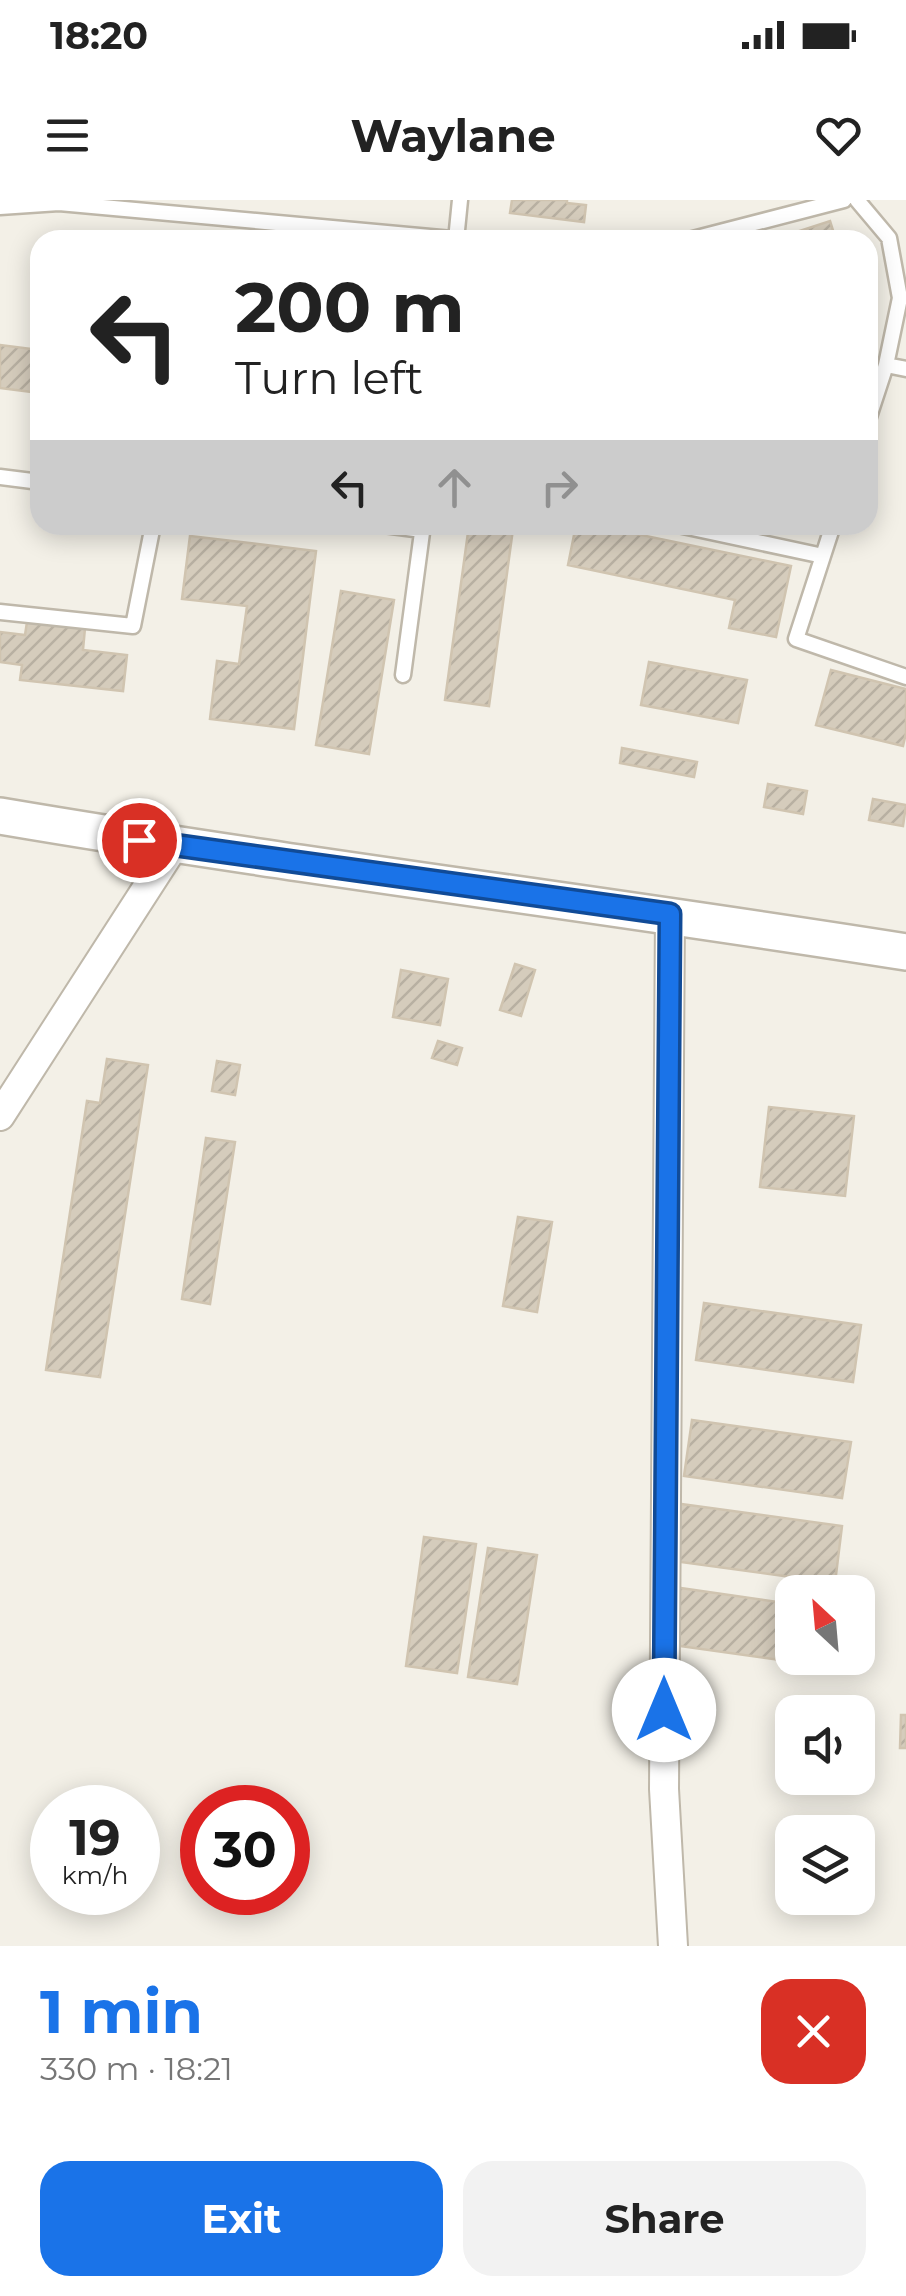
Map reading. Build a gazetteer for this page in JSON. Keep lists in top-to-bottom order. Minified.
{"north":"top left","page":{"status":"18:20","header":"Waylane","turn":["200 m","Turn left"],"speed":"19 km/h","limit":"30","heading":["1 min","330 m · 18:21"],"buttons":["Exit","Share"]}}
